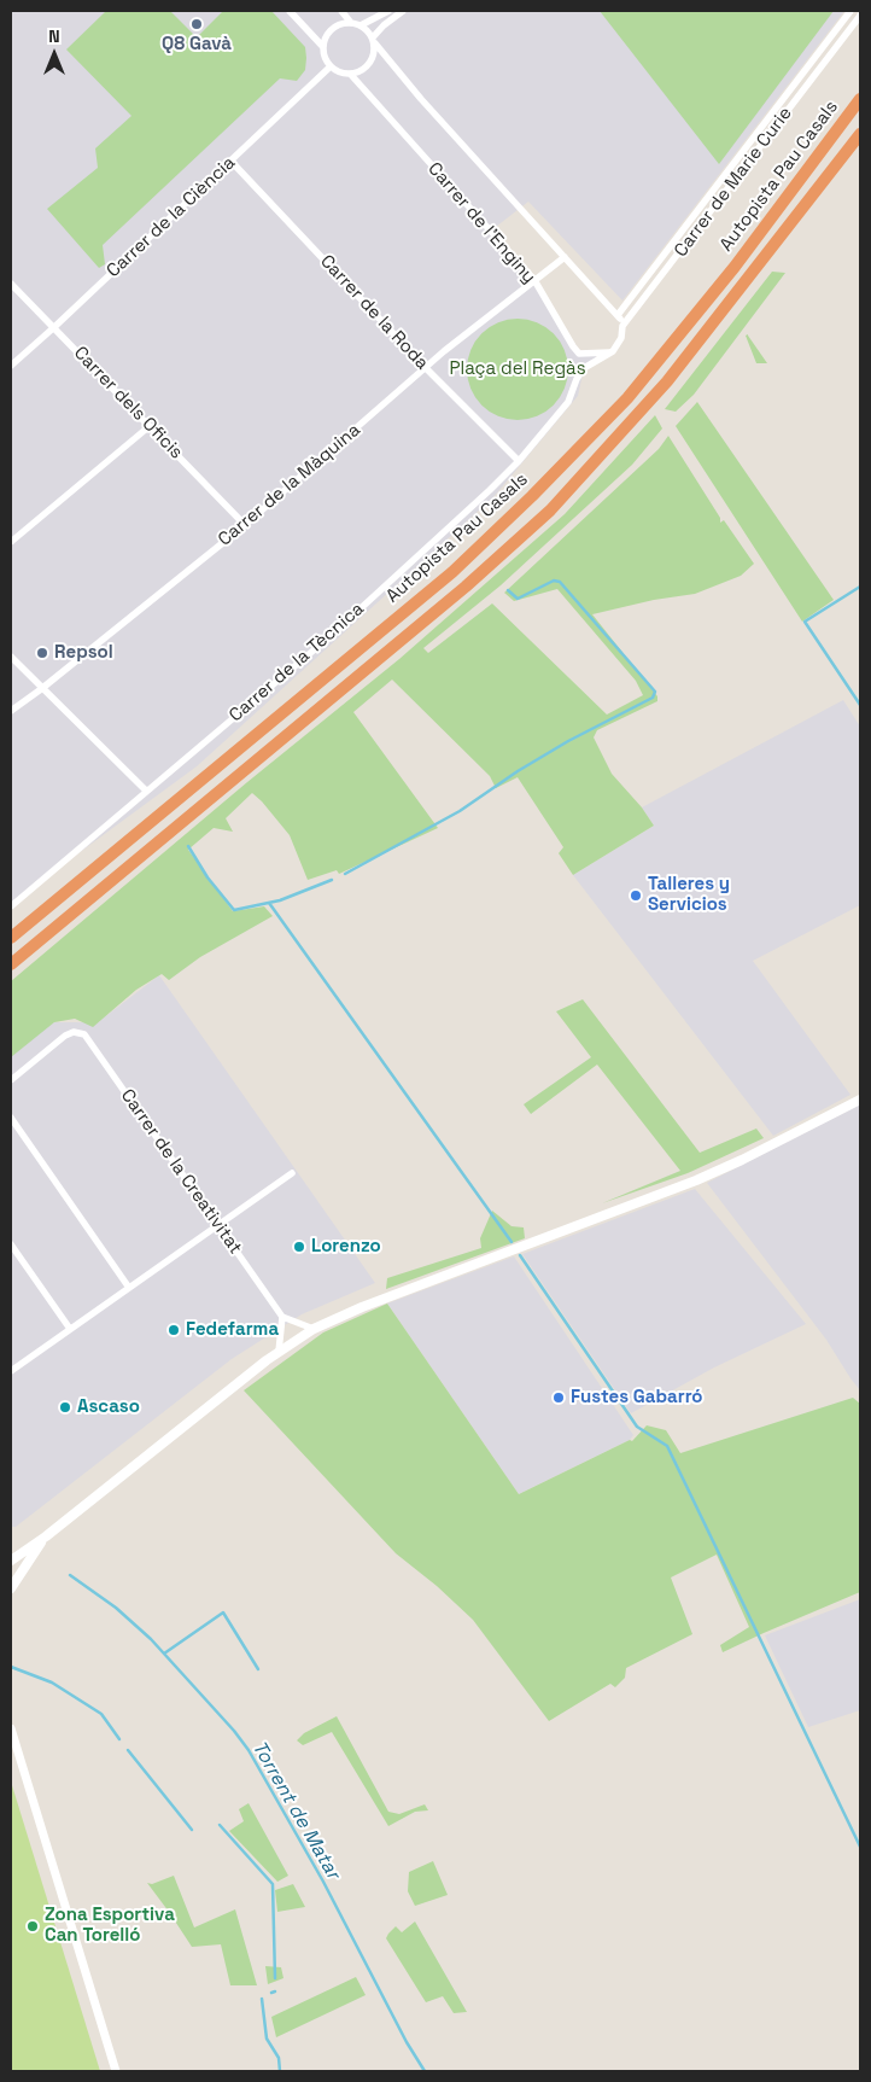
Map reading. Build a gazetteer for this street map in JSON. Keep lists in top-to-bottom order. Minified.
{"streets":{"highway":["Autopista Pau Casals"],"street":["Carrer de Marie Curie","Carrer de la Ciència","Carrer de l'Enginy","Carrer de la Roda","Carrer dels Oficis","Carrer de la Màquina","Carrer de la Tècnica","Carrer de la Creativitat"]},"crossings":[["Carrer de Marie Curie","Carrer de l'Enginy"],["Carrer de Marie Curie","Carrer de la Tècnica"],["Carrer de la Ciència","Carrer de l'Enginy"],["Carrer de la Ciència","Carrer de la Roda"],["Carrer de la Ciència","Carrer dels Oficis"],["Carrer de l'Enginy","Carrer de la Màquina"],["Carrer de l'Enginy","Carrer de la Tècnica"],["Carrer de la Roda","Carrer de la Màquina"],["Carrer de la Roda","Carrer de la Tècnica"],["Carrer dels Oficis","Carrer de la Màquina"]],"water":["Torrent de Matar"],"parks":["Plaça del Regàs"],"places":["Q8 Gavà","Repsol","Talleres y Servicios","Lorenzo","Fedefarma","Fustes Gabarró","Ascaso","Zona Esportiva Can Torelló"],"north":"top"}
